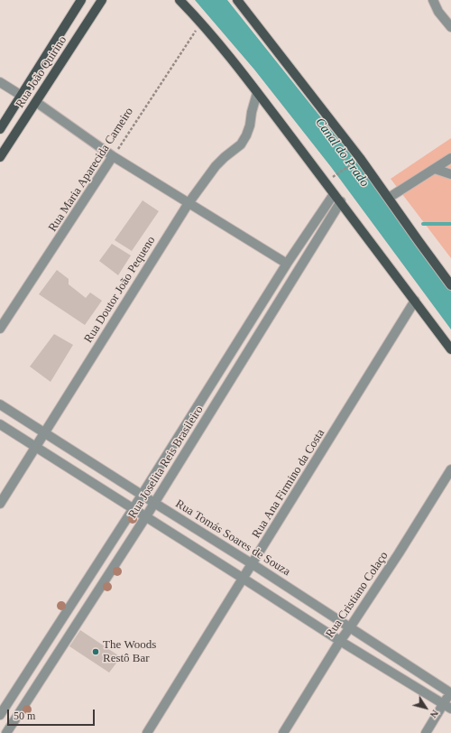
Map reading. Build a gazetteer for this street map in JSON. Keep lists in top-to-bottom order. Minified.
{"streets":{"main road":["Rua João Quirino"],"street":["Rua Maria Aparecida Carneiro","Rua Doutor João Pequeno","Rua Joselita Reis Brasileiro","Rua Ana Firmino da Costa","Rua Tomás Soares de Souza","Rua Cristiano Colaço"]},"crossings":[["Rua Doutor João Pequeno","Rua Tomás Soares de Souza"],["Rua Joselita Reis Brasileiro","Rua Tomás Soares de Souza"],["Rua Ana Firmino da Costa","Rua Tomás Soares de Souza"],["Rua Tomás Soares de Souza","Rua Cristiano Colaço"]],"water":["Canal do Prado"],"places":["The Woods Restô Bar"],"scale_bar":"50 m","north":"bottom right"}
